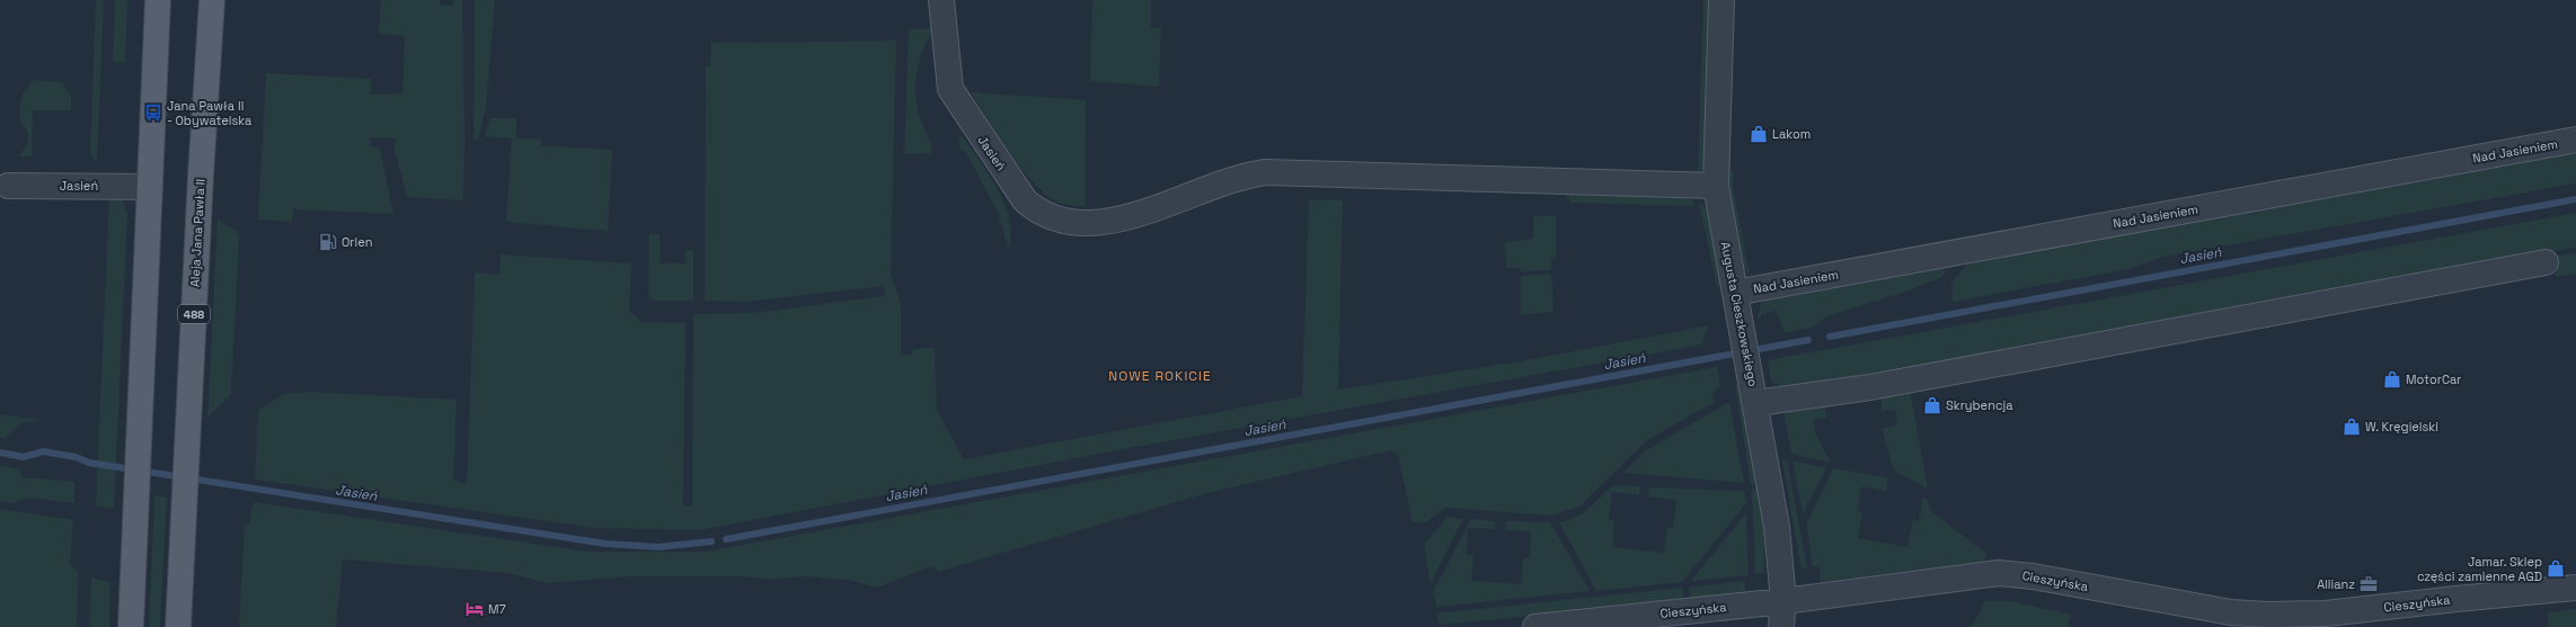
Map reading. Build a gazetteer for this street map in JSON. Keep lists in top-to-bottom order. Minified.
{"streets":{"main road":["Aleja Jana Pawła II","488"],"street":["Nad Jasieniem","Jasień","Augusta Cieszkowskiego","Cieszyńska"]},"crossings":[["Nad Jasieniem","Augusta Cieszkowskiego"],["Jasień","Augusta Cieszkowskiego"],["Augusta Cieszkowskiego","Cieszyńska"]],"districts":["NOWE ROKICIE"],"water":["Jasień"],"places":{"bus stop":["Jana Pawła II - Obywatelska"],"shop":["Lakom","MotorCar","Skrybencja","W. Kręgielski","Jamar. Sklep części zamienne AGD"],"fuel station":["Orlen"],"office":["Allianz"],"hotel":["M7"]}}
